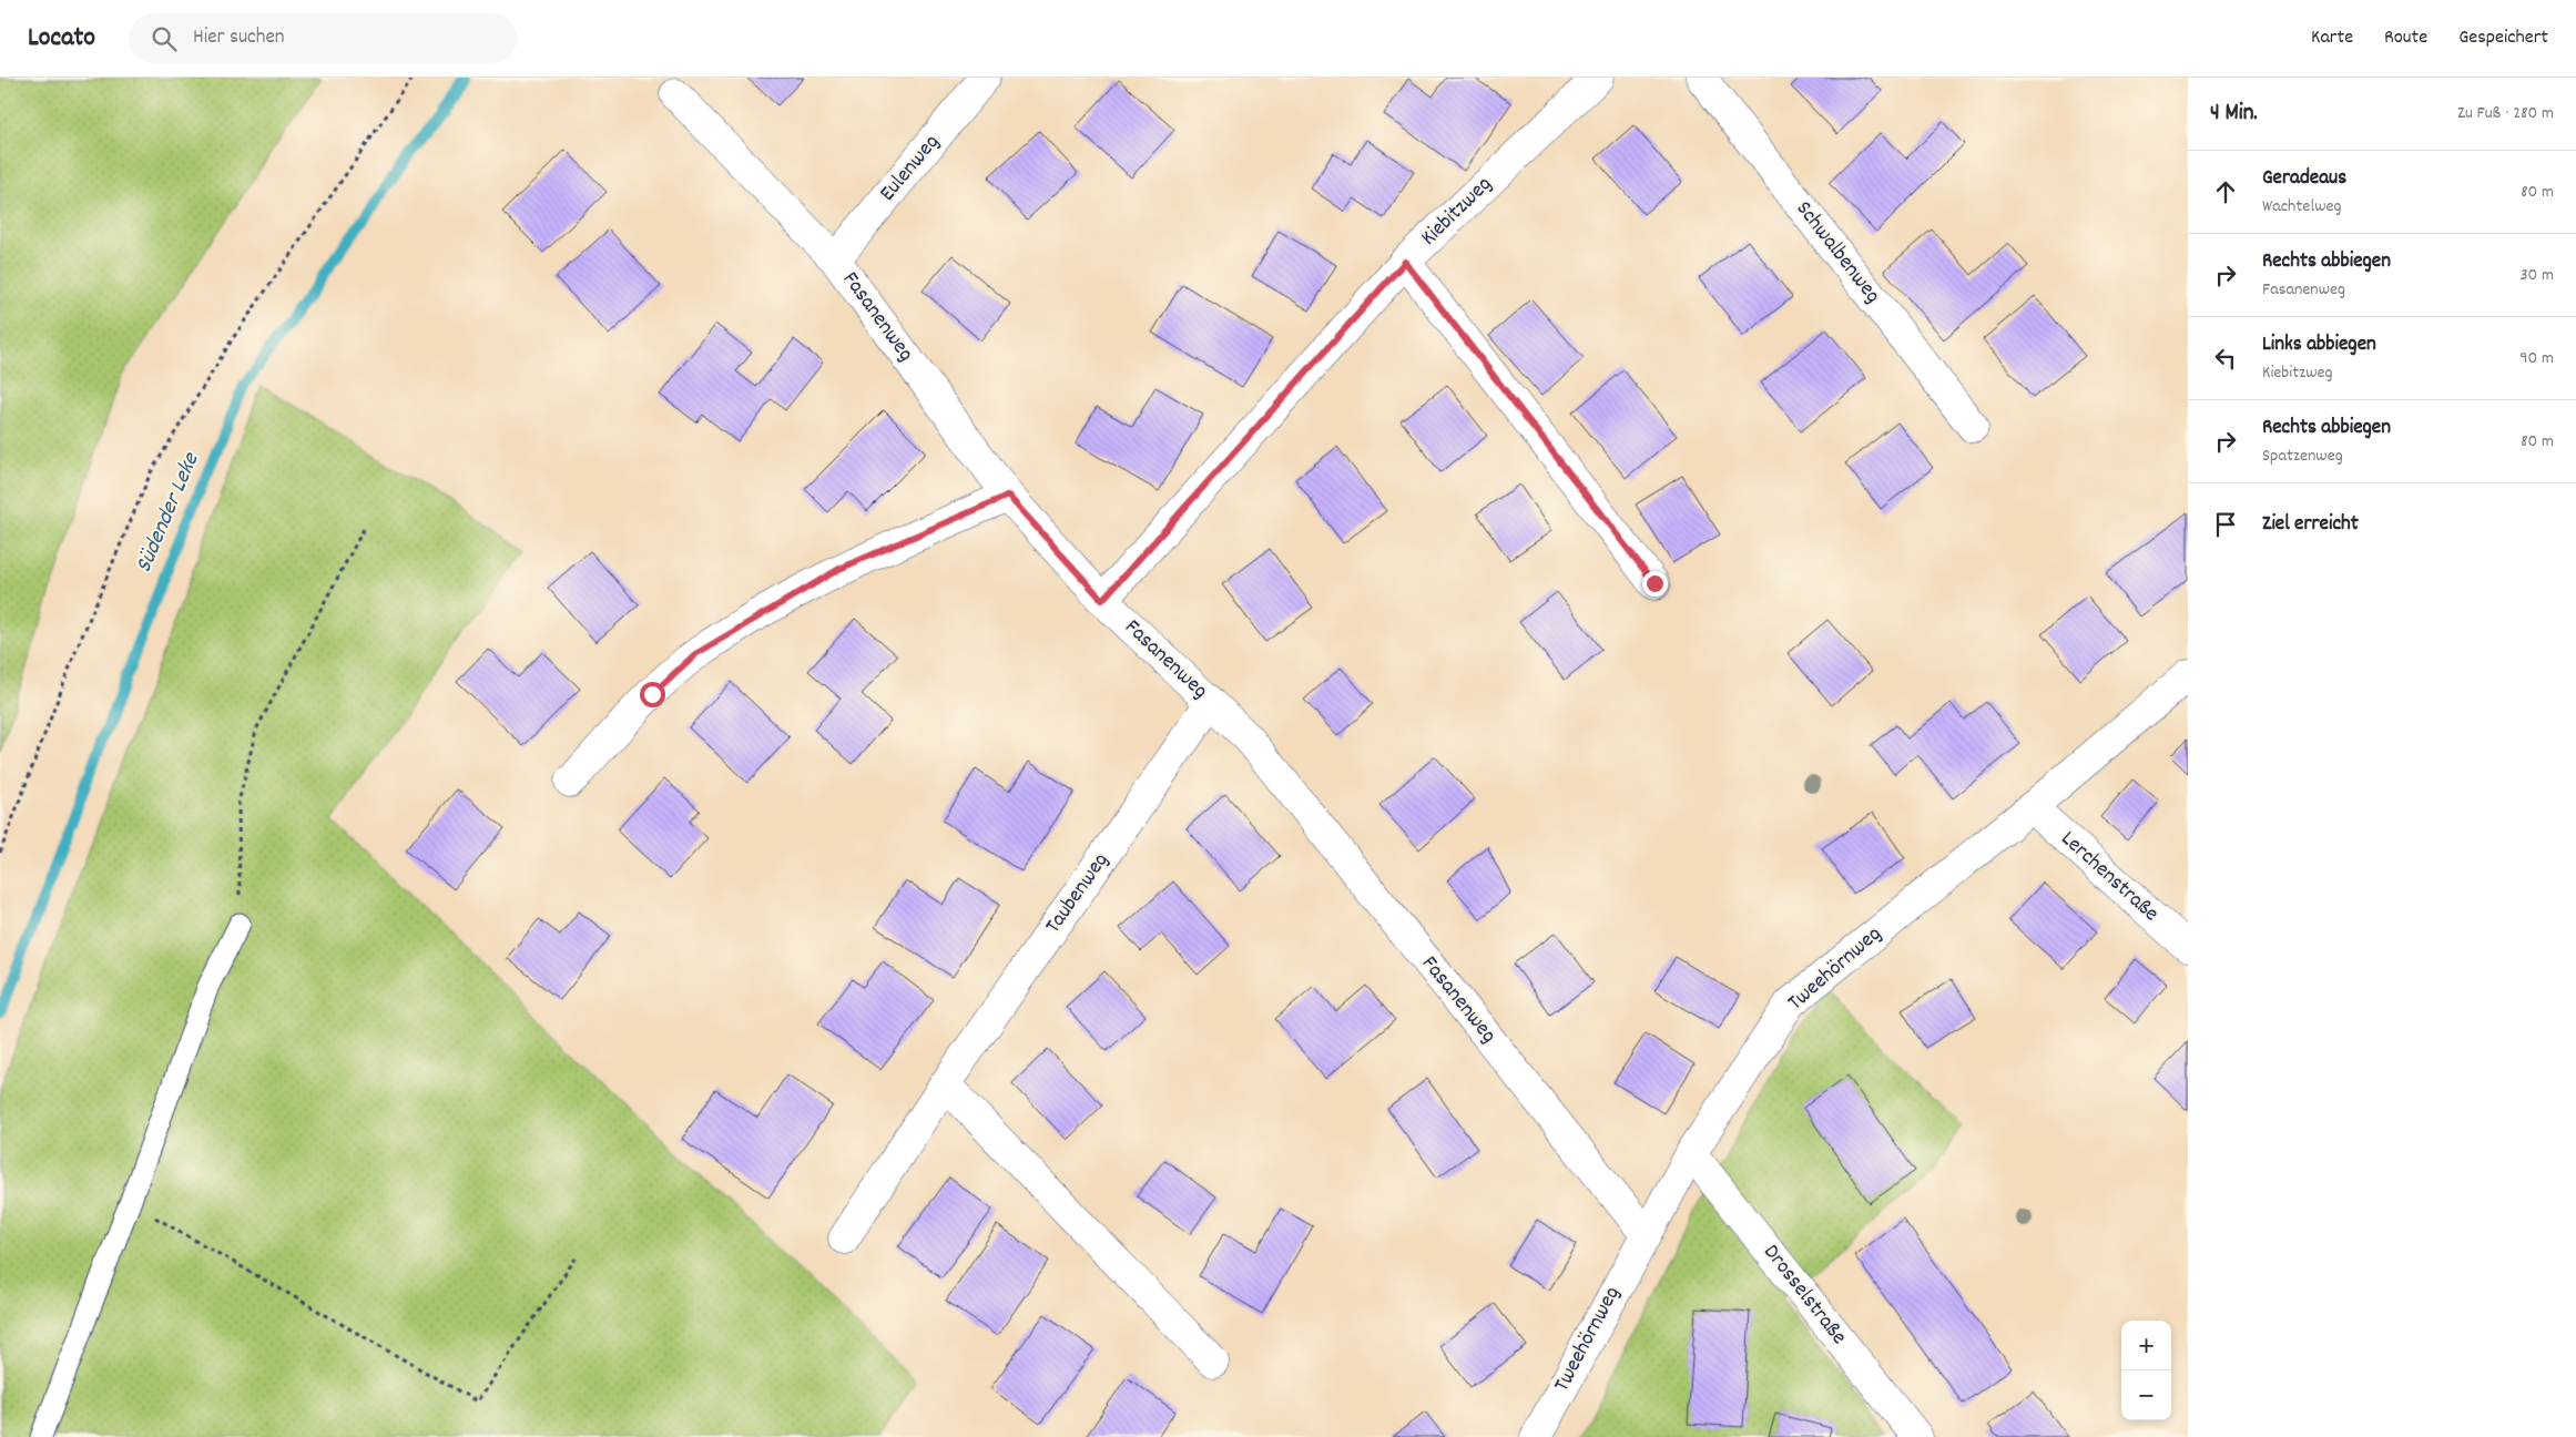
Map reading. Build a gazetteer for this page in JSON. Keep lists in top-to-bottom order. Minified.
{"streets":{"street":["Eulenweg","Kiebitzweg","Schwalbenweg","Fasanenweg","Lerchenstraße","Taubenweg","Tweehörnweg","Drosselstraße"]},"crossings":[["Eulenweg","Fasanenweg"],["Kiebitzweg","Fasanenweg"],["Fasanenweg","Taubenweg"],["Fasanenweg","Tweehörnweg"],["Lerchenstraße","Tweehörnweg"],["Tweehörnweg","Drosselstraße"]],"water":["Südender Leke"],"page":{"header":"Locato","search":"Hier suchen","nav":["Karte","Route","Gespeichert"],"heading":["4 Min.","Zu Fuß · 280 m"],"list":[["Geradeaus","Wachtelweg","80 m"],["Rechts abbiegen","Fasanenweg","30 m"],["Links abbiegen","Kiebitzweg","90 m"],["Rechts abbiegen","Spatzenweg","80 m"],"Ziel erreicht"],"map_buttons":["+","−"]}}
